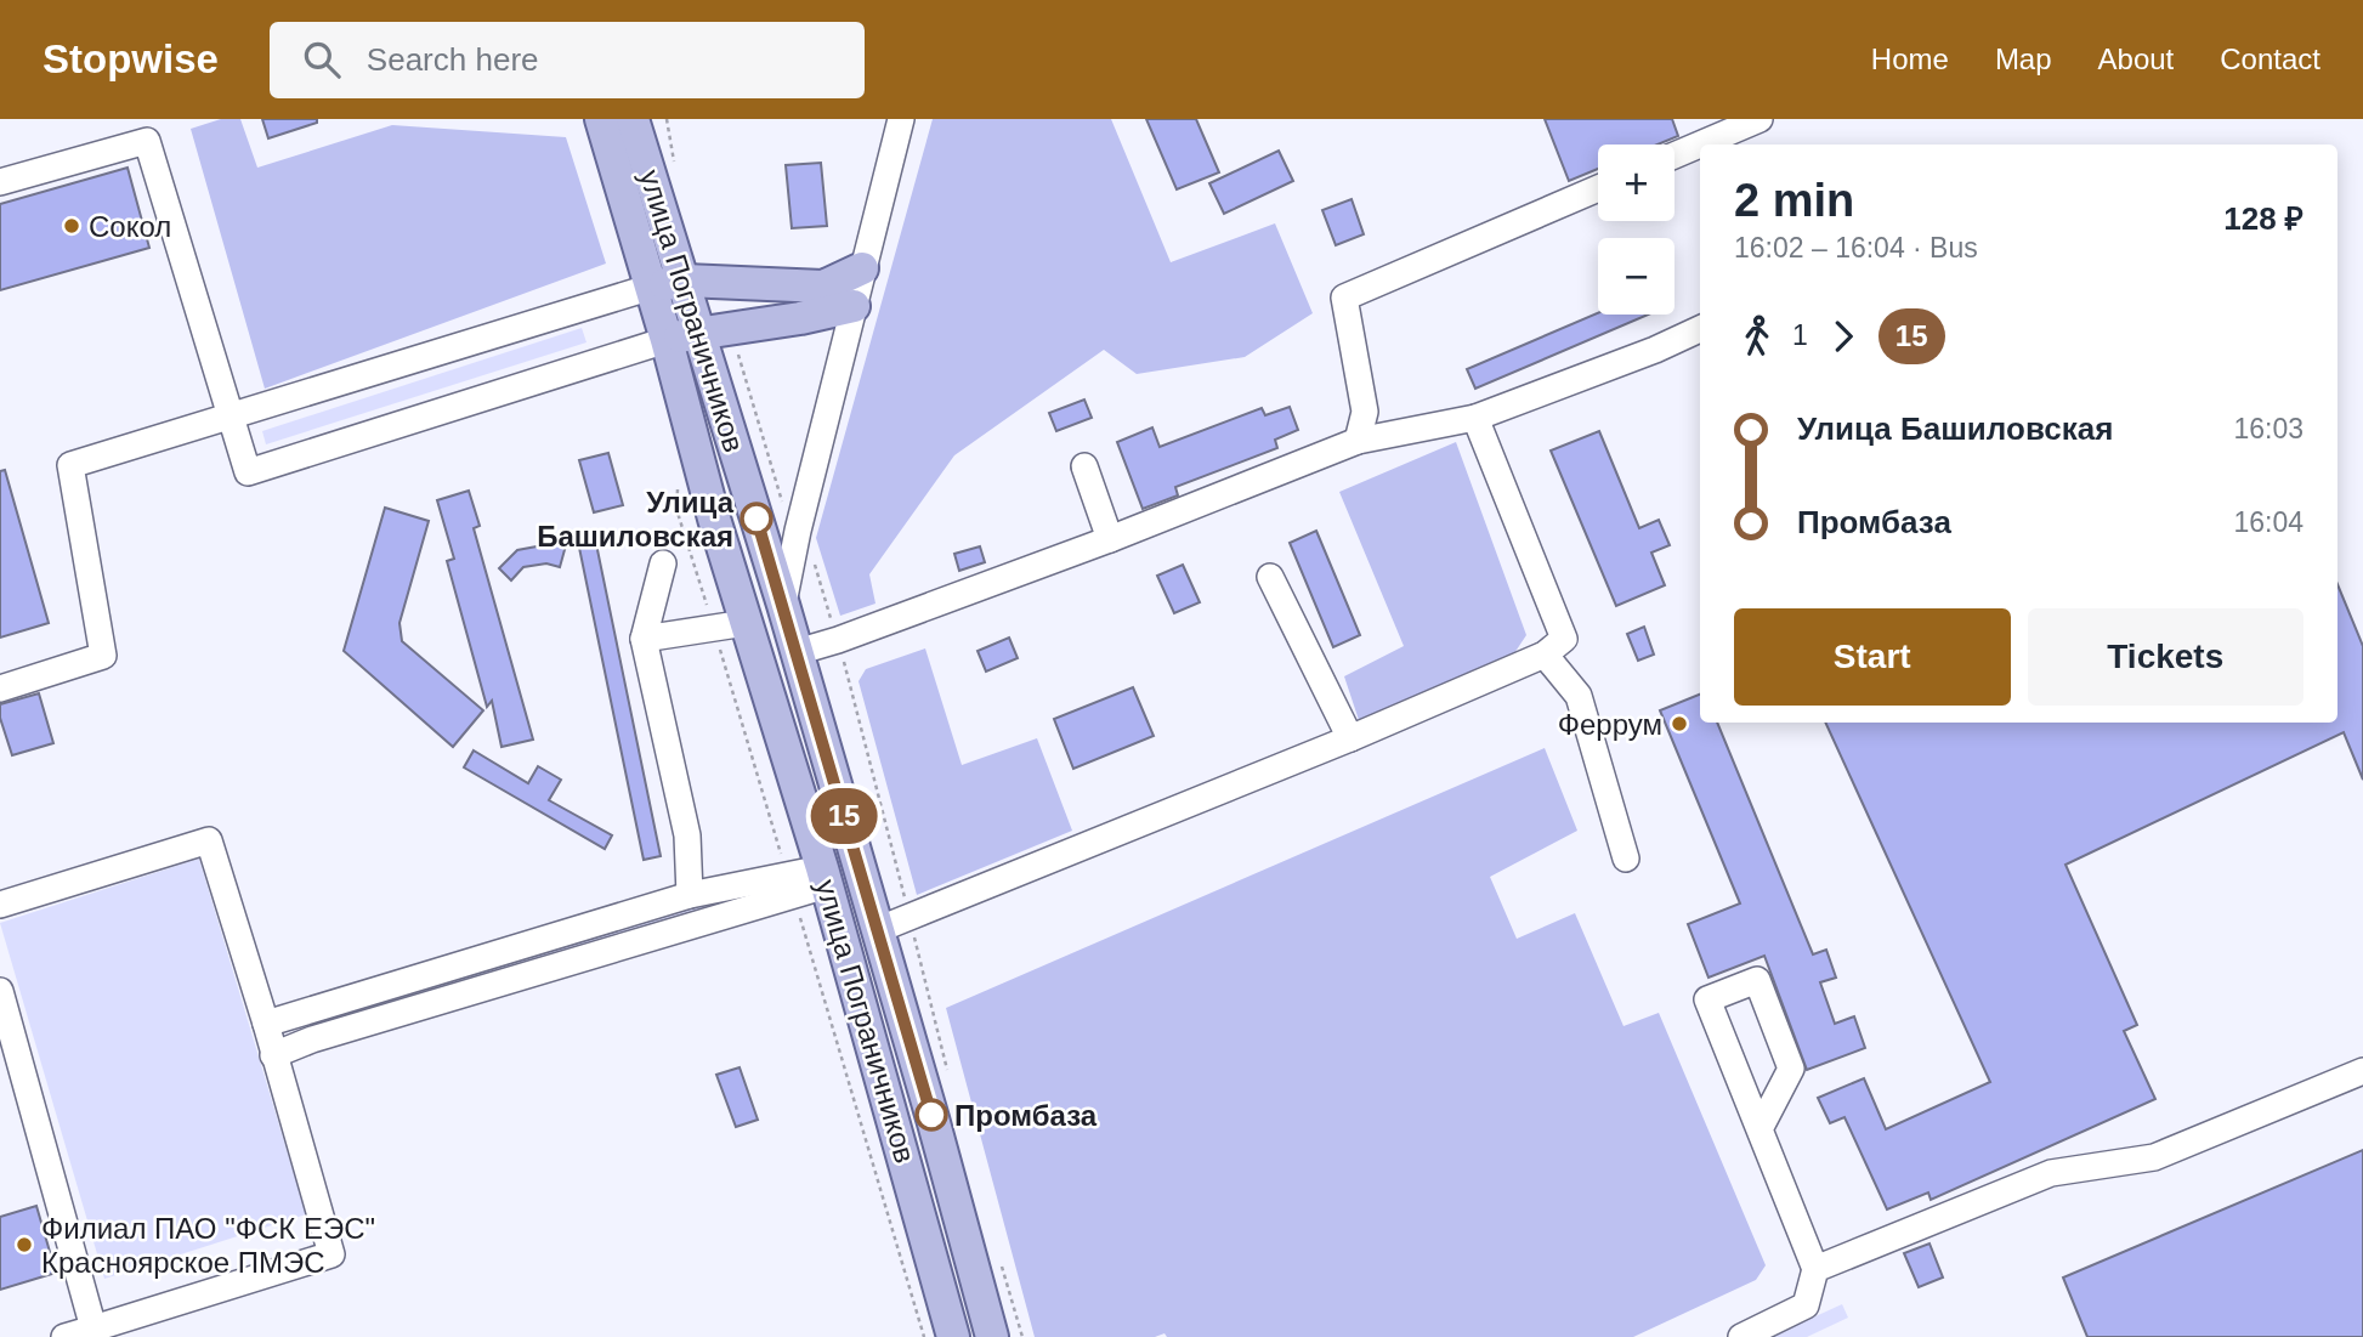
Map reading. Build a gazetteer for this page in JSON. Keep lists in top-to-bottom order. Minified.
{"streets":{"main road":["улица Пограничников"]},"places":["Сокол","Улица Башиловская","Феррум","Промбаза","Филиал ПАО \"ФСК ЕЭС\" Красноярское ПМЭС"],"lines":["bus line 15"],"page":{"header":"Stopwise","search":"Search here","nav":["Home","Map","About","Contact"],"on_map":"15","map_buttons":["+","−"],"heading":["2 min","16:02 – 16:04 · Bus","128 ₽"],"legs":["1","15"],"list":[{"name":"Улица Башиловская","value":"16:03"},{"name":"Промбаза","value":"16:04"}],"buttons":["Start","Tickets"]}}
